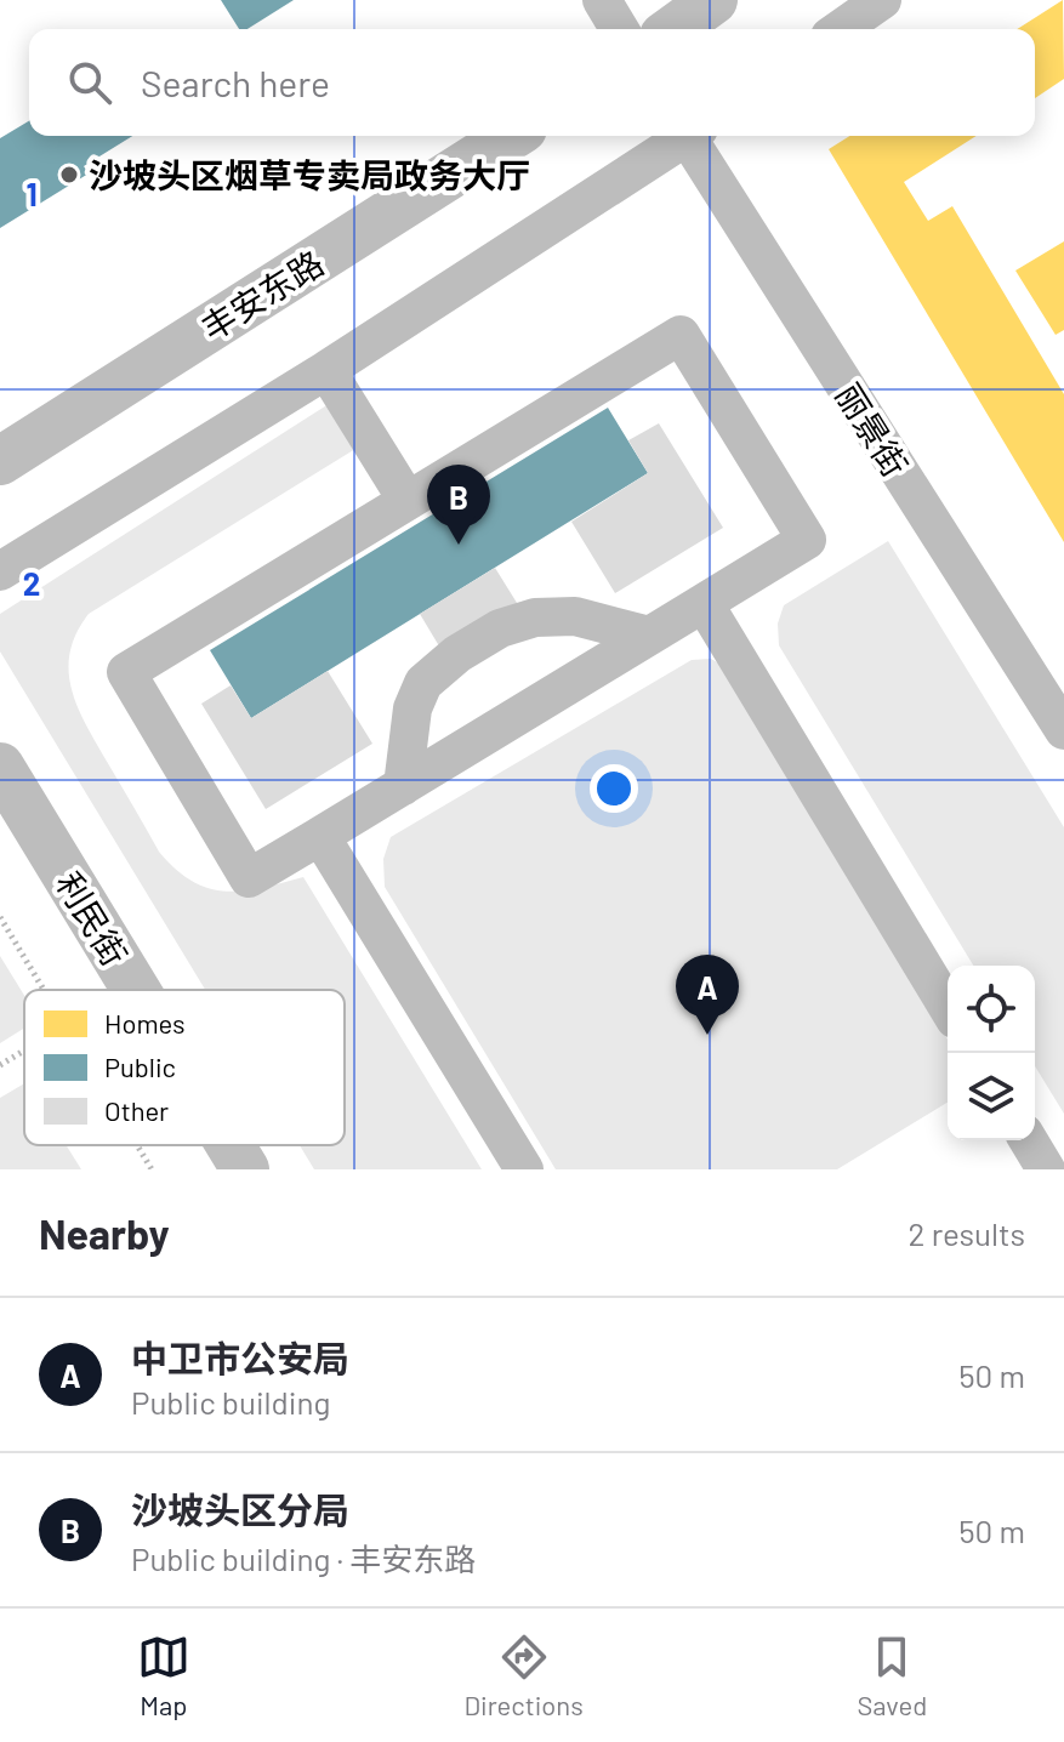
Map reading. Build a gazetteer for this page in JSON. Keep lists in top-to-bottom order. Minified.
{"streets":{"street":["丰安东路","丽景街","利民街"]},"places":["沙坡头区烟草专卖局政务大厅"],"legend":["Homes","Public","Other"],"page":{"search":"Search here","pins":["B","A"],"heading":["Nearby","2 results"],"list":[{"mark":"A","name":"中卫市公安局","note":"Public building","value":"50 m"},{"mark":"B","name":"沙坡头区分局","note":"Public building · 丰安东路","value":"50 m"}],"nav":["Map","Directions","Saved"]},"grid":{"rows":["1","2"]}}
